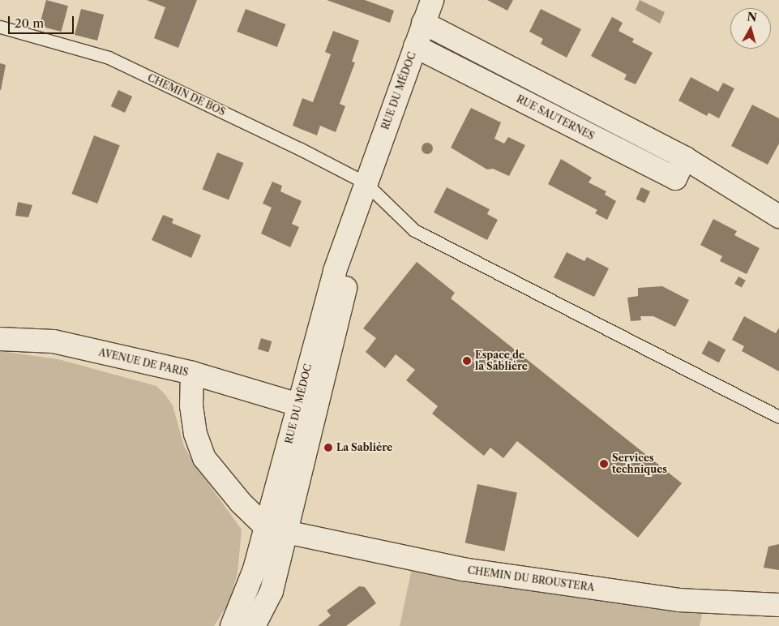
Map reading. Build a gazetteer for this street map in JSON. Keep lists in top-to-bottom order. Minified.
{"streets":{"street":["RUE DU MÉDOC","RUE SAUTERNES","AVENUE DE PARIS","CHEMIN DU BROUSTERA"],"lane":["CHEMIN DE BOS"]},"crossings":[["RUE DU MÉDOC","CHEMIN DE BOS"],["RUE DU MÉDOC","RUE SAUTERNES"],["RUE DU MÉDOC","AVENUE DE PARIS"],["RUE DU MÉDOC","CHEMIN DU BROUSTERA"]],"places":["Espace de la Sablière","La Sablière","Services techniques"],"scale_bar":"20 m","north":"top"}
